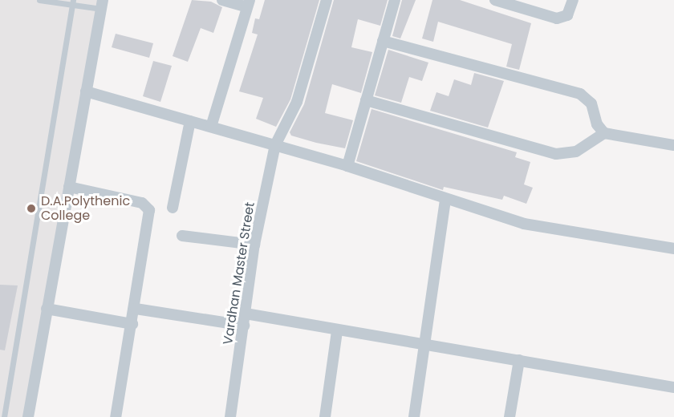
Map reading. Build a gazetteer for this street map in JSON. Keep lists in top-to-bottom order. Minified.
{"streets":{"street":["Vardhan Master Street"]},"places":["D.A.Polythenic College"]}
